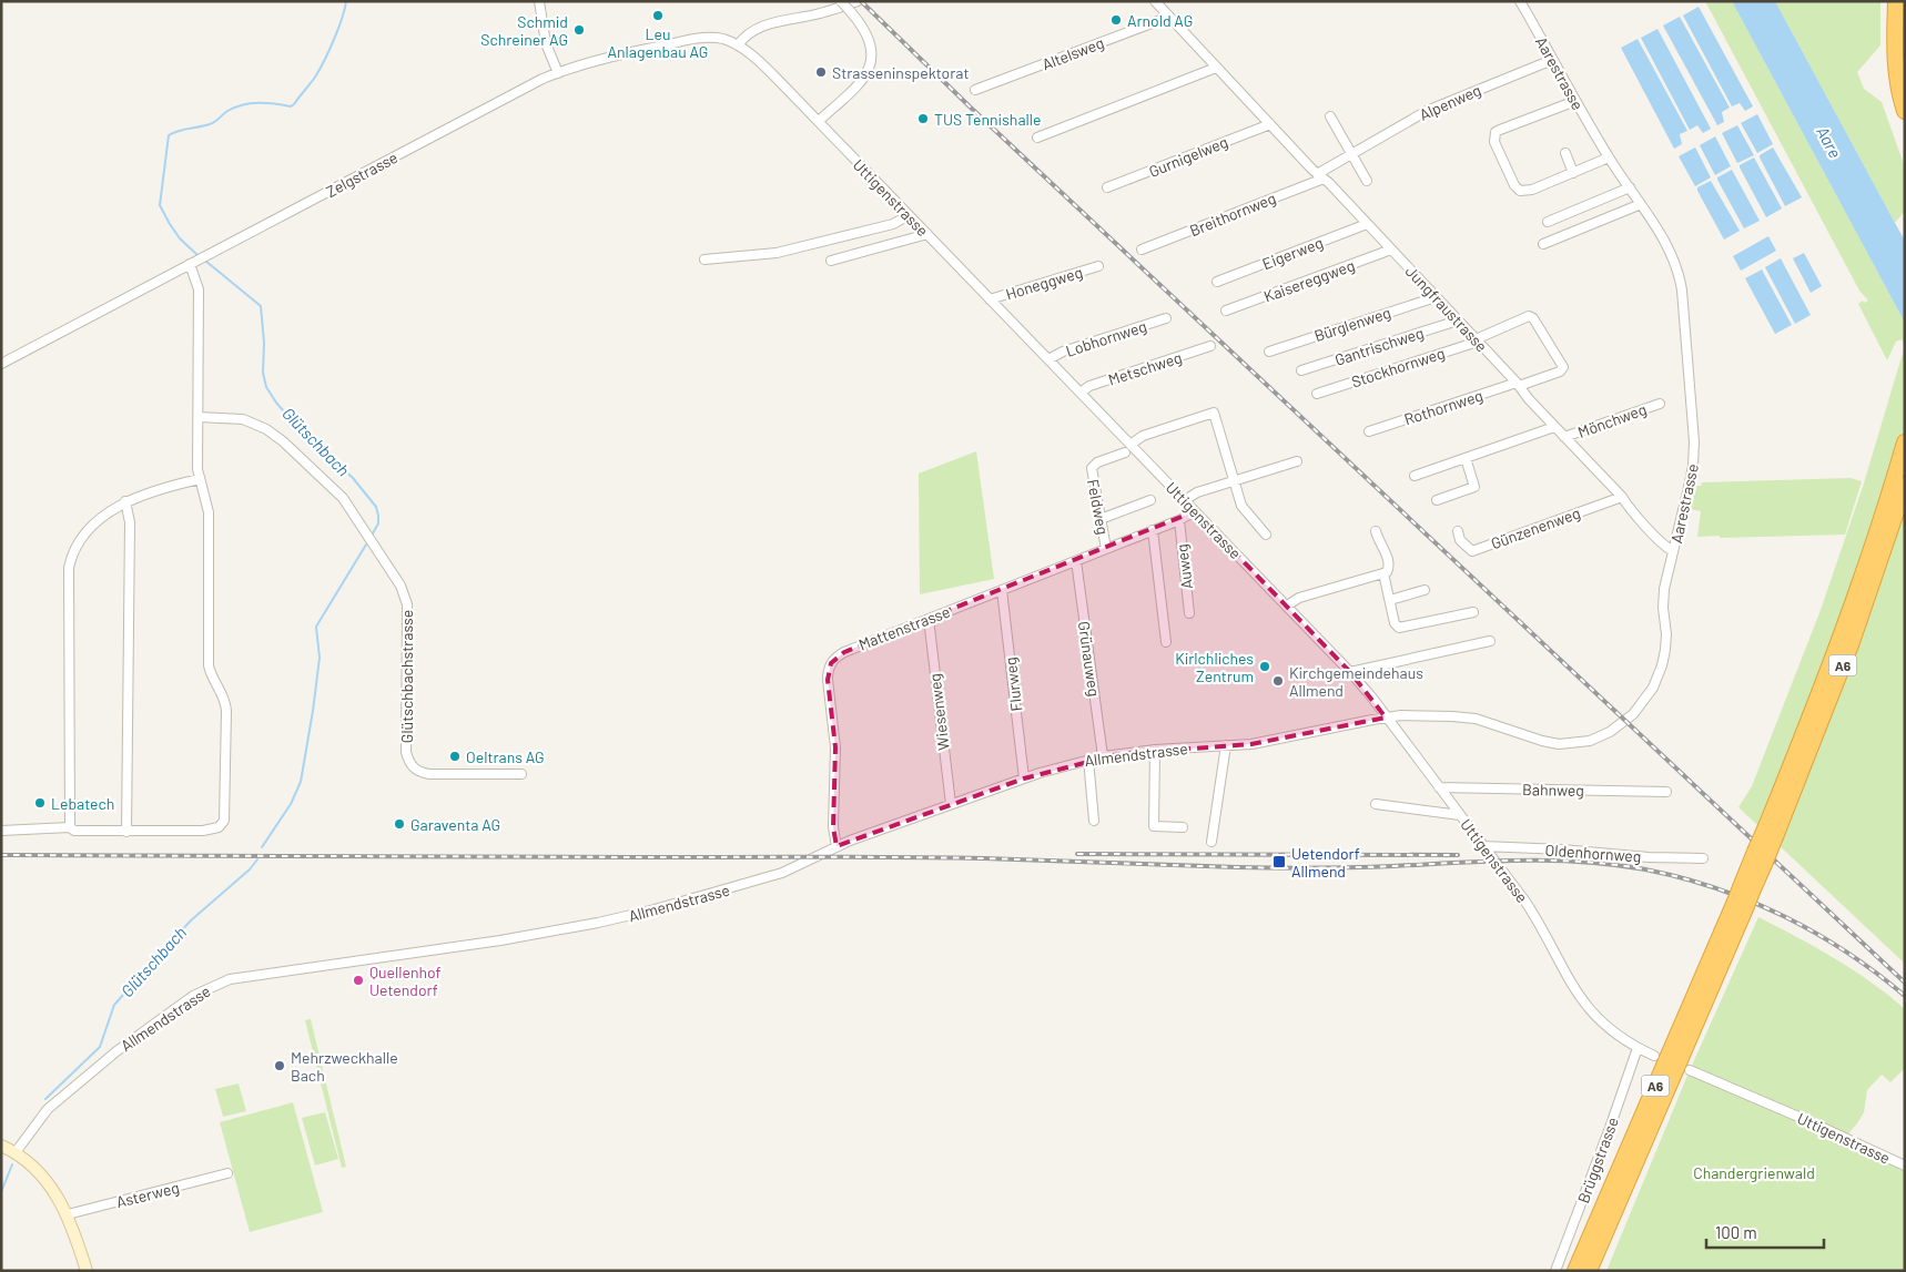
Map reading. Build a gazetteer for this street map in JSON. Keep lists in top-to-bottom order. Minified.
{"streets":{"highway":["A6"],"street":["Altelsweg","Aarestrasse","Alpenweg","Gurnigelweg","Zelgstrasse","Uttigenstrasse","Breithornweg","Eigerweg","Kaisereggweg","Honeggweg","Jungfraustrasse","Bürglenweg","Lobhornweg","Gantrischweg","Stockhornweg","Metschweg","Rothornweg","Mönchweg","Feldweg","Günzenenweg","Auweg","Mattenstrasse","Grünauweg","Glütschbachstrasse","Flurweg","Wiesenweg","Allmendstrasse","Bahnweg","Oldenhornweg","Brüggstrasse","Asterweg"]},"crossings":[["Altelsweg","Jungfraustrasse"],["Aarestrasse","Alpenweg"],["Aarestrasse","Uttigenstrasse"],["Aarestrasse","Jungfraustrasse"],["Aarestrasse","Allmendstrasse"],["Alpenweg","Breithornweg"],["Alpenweg","Jungfraustrasse"],["Gurnigelweg","Jungfraustrasse"],["Zelgstrasse","Uttigenstrasse"],["Uttigenstrasse","Honeggweg"],["Uttigenstrasse","Lobhornweg"],["Uttigenstrasse","Metschweg"],["Uttigenstrasse","Feldweg"],["Uttigenstrasse","Mattenstrasse"],["Uttigenstrasse","Allmendstrasse"],["Uttigenstrasse","Bahnweg"],["Uttigenstrasse","Oldenhornweg"],["Uttigenstrasse","Brüggstrasse"],["Breithornweg","Jungfraustrasse"],["Eigerweg","Jungfraustrasse"],["Kaisereggweg","Jungfraustrasse"],["Jungfraustrasse","Bürglenweg"],["Jungfraustrasse","Gantrischweg"],["Jungfraustrasse","Stockhornweg"],["Jungfraustrasse","Rothornweg"],["Jungfraustrasse","Mönchweg"],["Jungfraustrasse","Günzenenweg"],["Stockhornweg","Rothornweg"],["Feldweg","Mattenstrasse"],["Auweg","Mattenstrasse"],["Mattenstrasse","Grünauweg"],["Mattenstrasse","Flurweg"],["Mattenstrasse","Wiesenweg"],["Mattenstrasse","Allmendstrasse"],["Grünauweg","Allmendstrasse"],["Flurweg","Allmendstrasse"],["Wiesenweg","Allmendstrasse"]],"water":["Aare","Glütschbach"],"parks":["Chandergrienwald"],"places":{"other":["Leu Anlagenbau AG","Arnold AG","Schmid Schreiner AG","Strasseninspektorat","TUS Tennishalle","Kirlchliches Zentrum","Kirchgemeindehaus Allmend","Oeltrans AG","Lebatech","Garaventa AG","Quellenhof Uetendorf","Mehrzweckhalle Bach"],"transit":["Uetendorf Allmend"]},"scale_bar":"100 m"}
